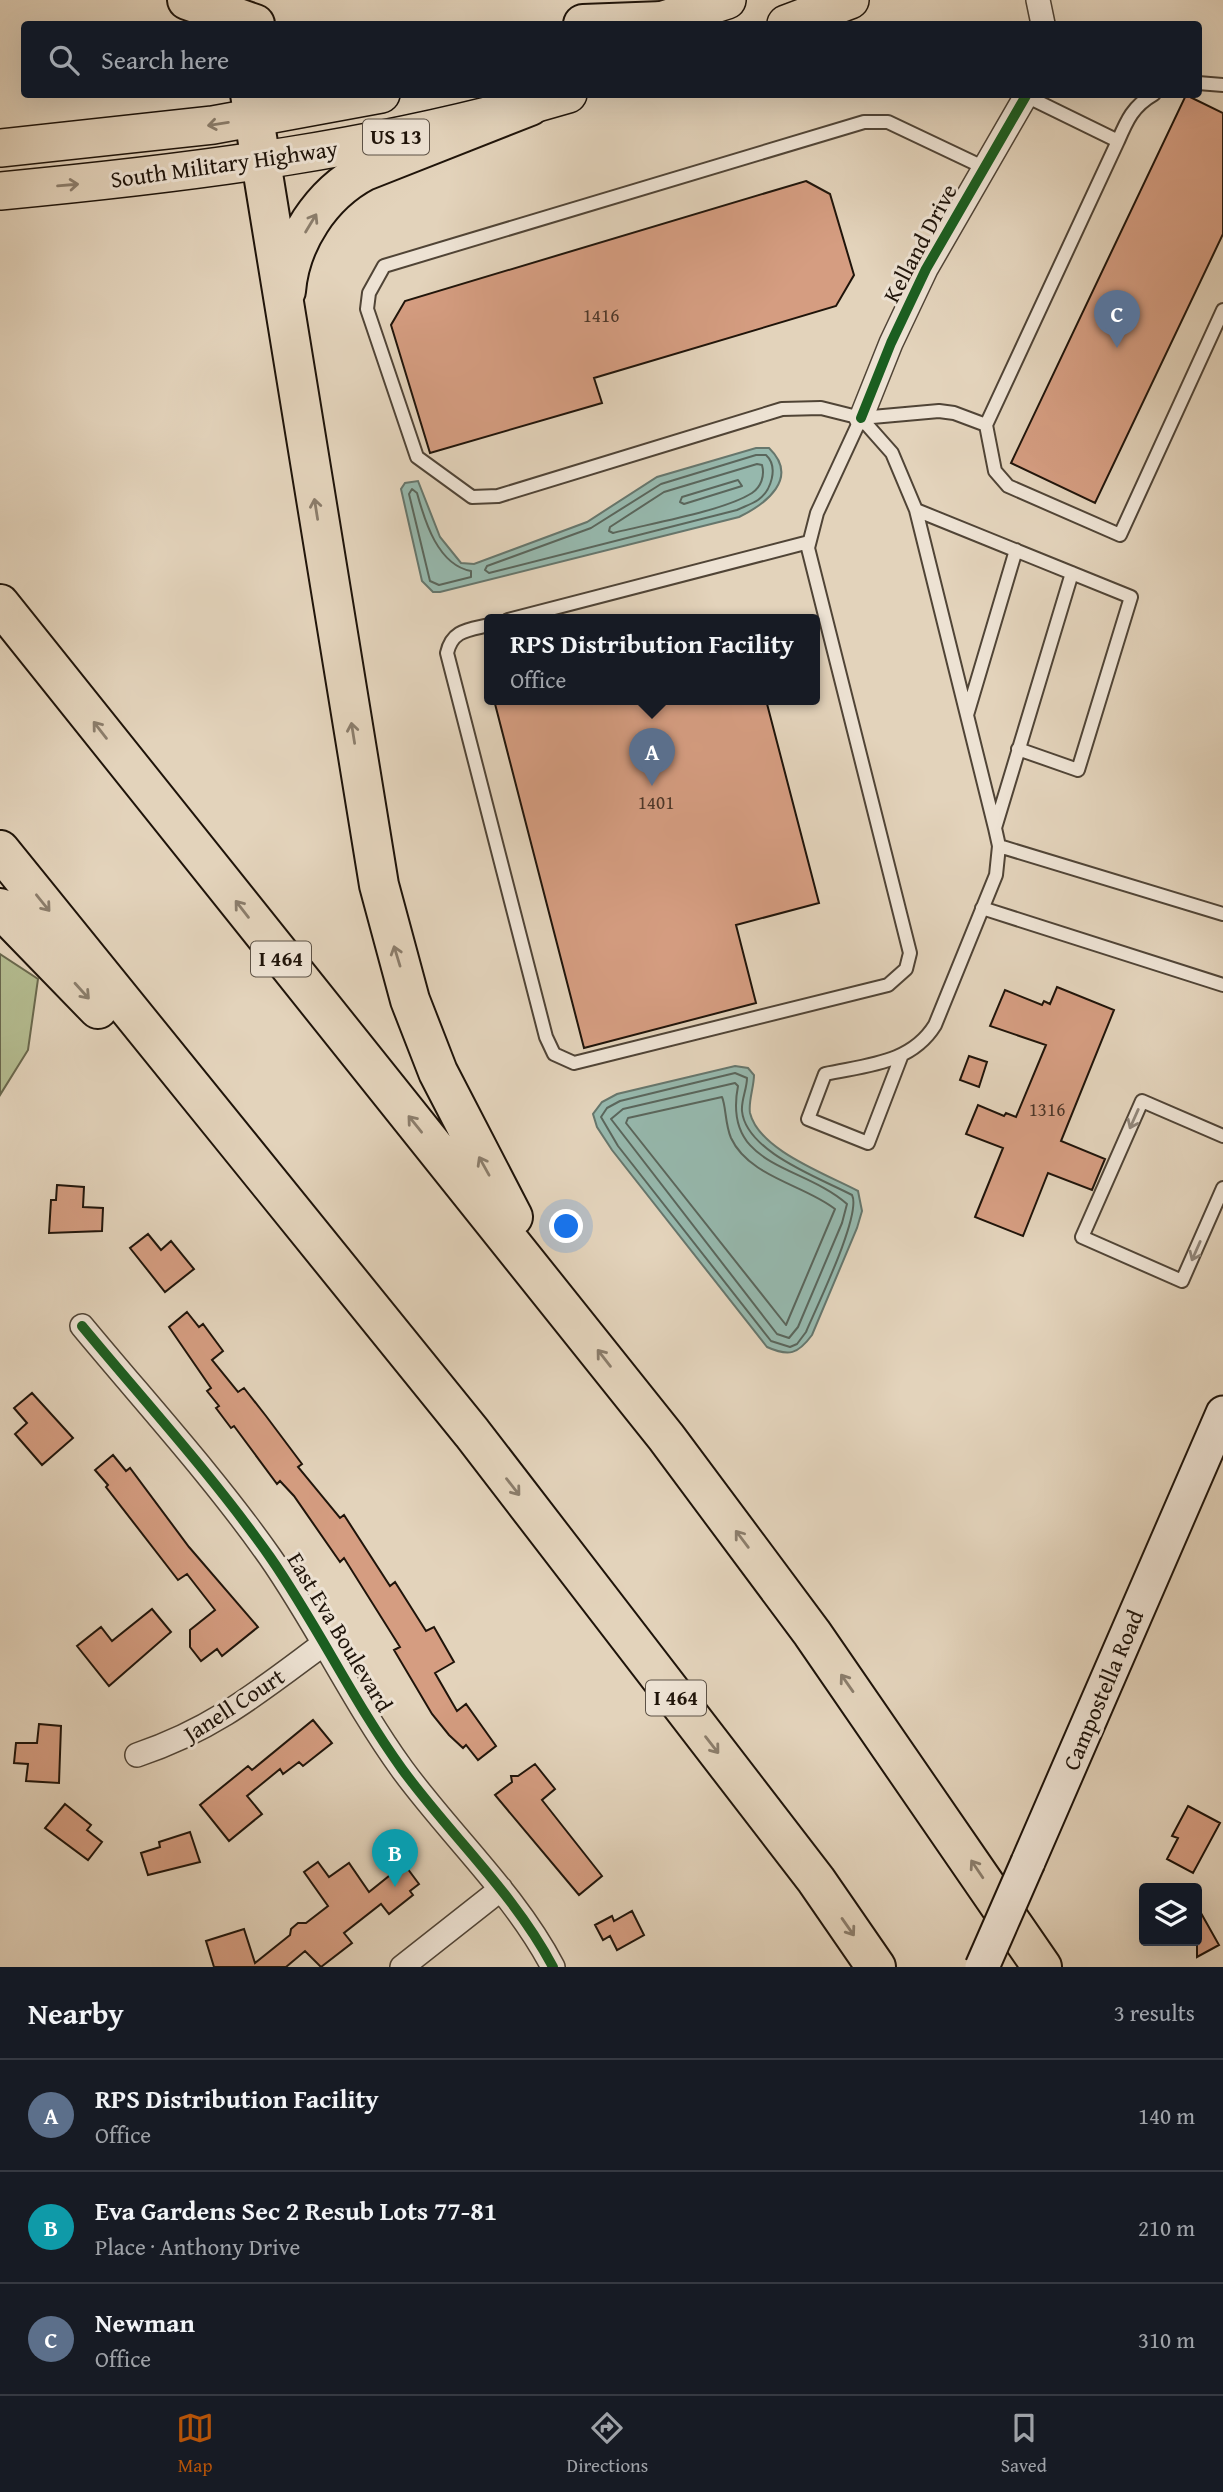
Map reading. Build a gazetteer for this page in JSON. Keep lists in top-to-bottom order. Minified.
{"streets":{"highway":["I 464"],"main road":["US 13","South Military Highway","Campostella Road"],"street":["Kelland Drive","East Eva Boulevard","Janell Court"]},"crossings":[["East Eva Boulevard","Janell Court"]],"house_numbers":["1416","1401","1316"],"page":{"search":"Search here","pins":["C","A","B"],"popup":["RPS Distribution Facility","Office"],"heading":["Nearby","3 results"],"list":[{"mark":"A","name":"RPS Distribution Facility","note":"Office","value":"140 m"},{"mark":"B","name":"Eva Gardens Sec 2 Resub Lots 77-81","note":"Place · Anthony Drive","value":"210 m"},{"mark":"C","name":"Newman","note":"Office","value":"310 m"}],"nav":["Map","Directions","Saved"]}}
